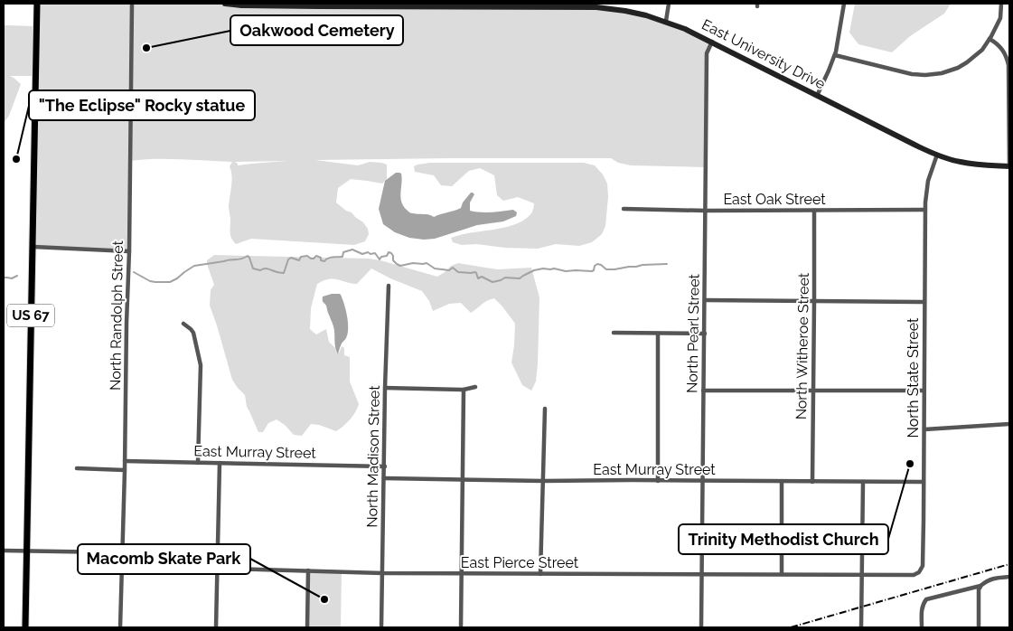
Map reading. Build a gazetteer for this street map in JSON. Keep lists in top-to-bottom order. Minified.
{"streets":{"highway":["US 67"],"main road":["East University Drive"],"street":["East Oak Street","North Randolph Street","North Pearl Street","North Witheroe Street","North State Street","East Murray Street","North Madison Street","East Pierce Street"]},"crossings":[["East University Drive","North Pearl Street"],["East University Drive","North State Street"],["East Oak Street","North Pearl Street"],["East Oak Street","North Witheroe Street"],["East Oak Street","North State Street"],["US 67","East Pierce Street"],["North Randolph Street","East Murray Street"],["North Randolph Street","East Pierce Street"],["North Pearl Street","East Murray Street"],["North Pearl Street","East Pierce Street"],["North Witheroe Street","East Murray Street"],["North State Street","East Murray Street"],["North State Street","East Pierce Street"],["East Murray Street","North Madison Street"],["North Madison Street","East Pierce Street"]],"places":["Oakwood Cemetery","\"The Eclipse\" Rocky statue","Trinity Methodist Church","Macomb Skate Park"]}
